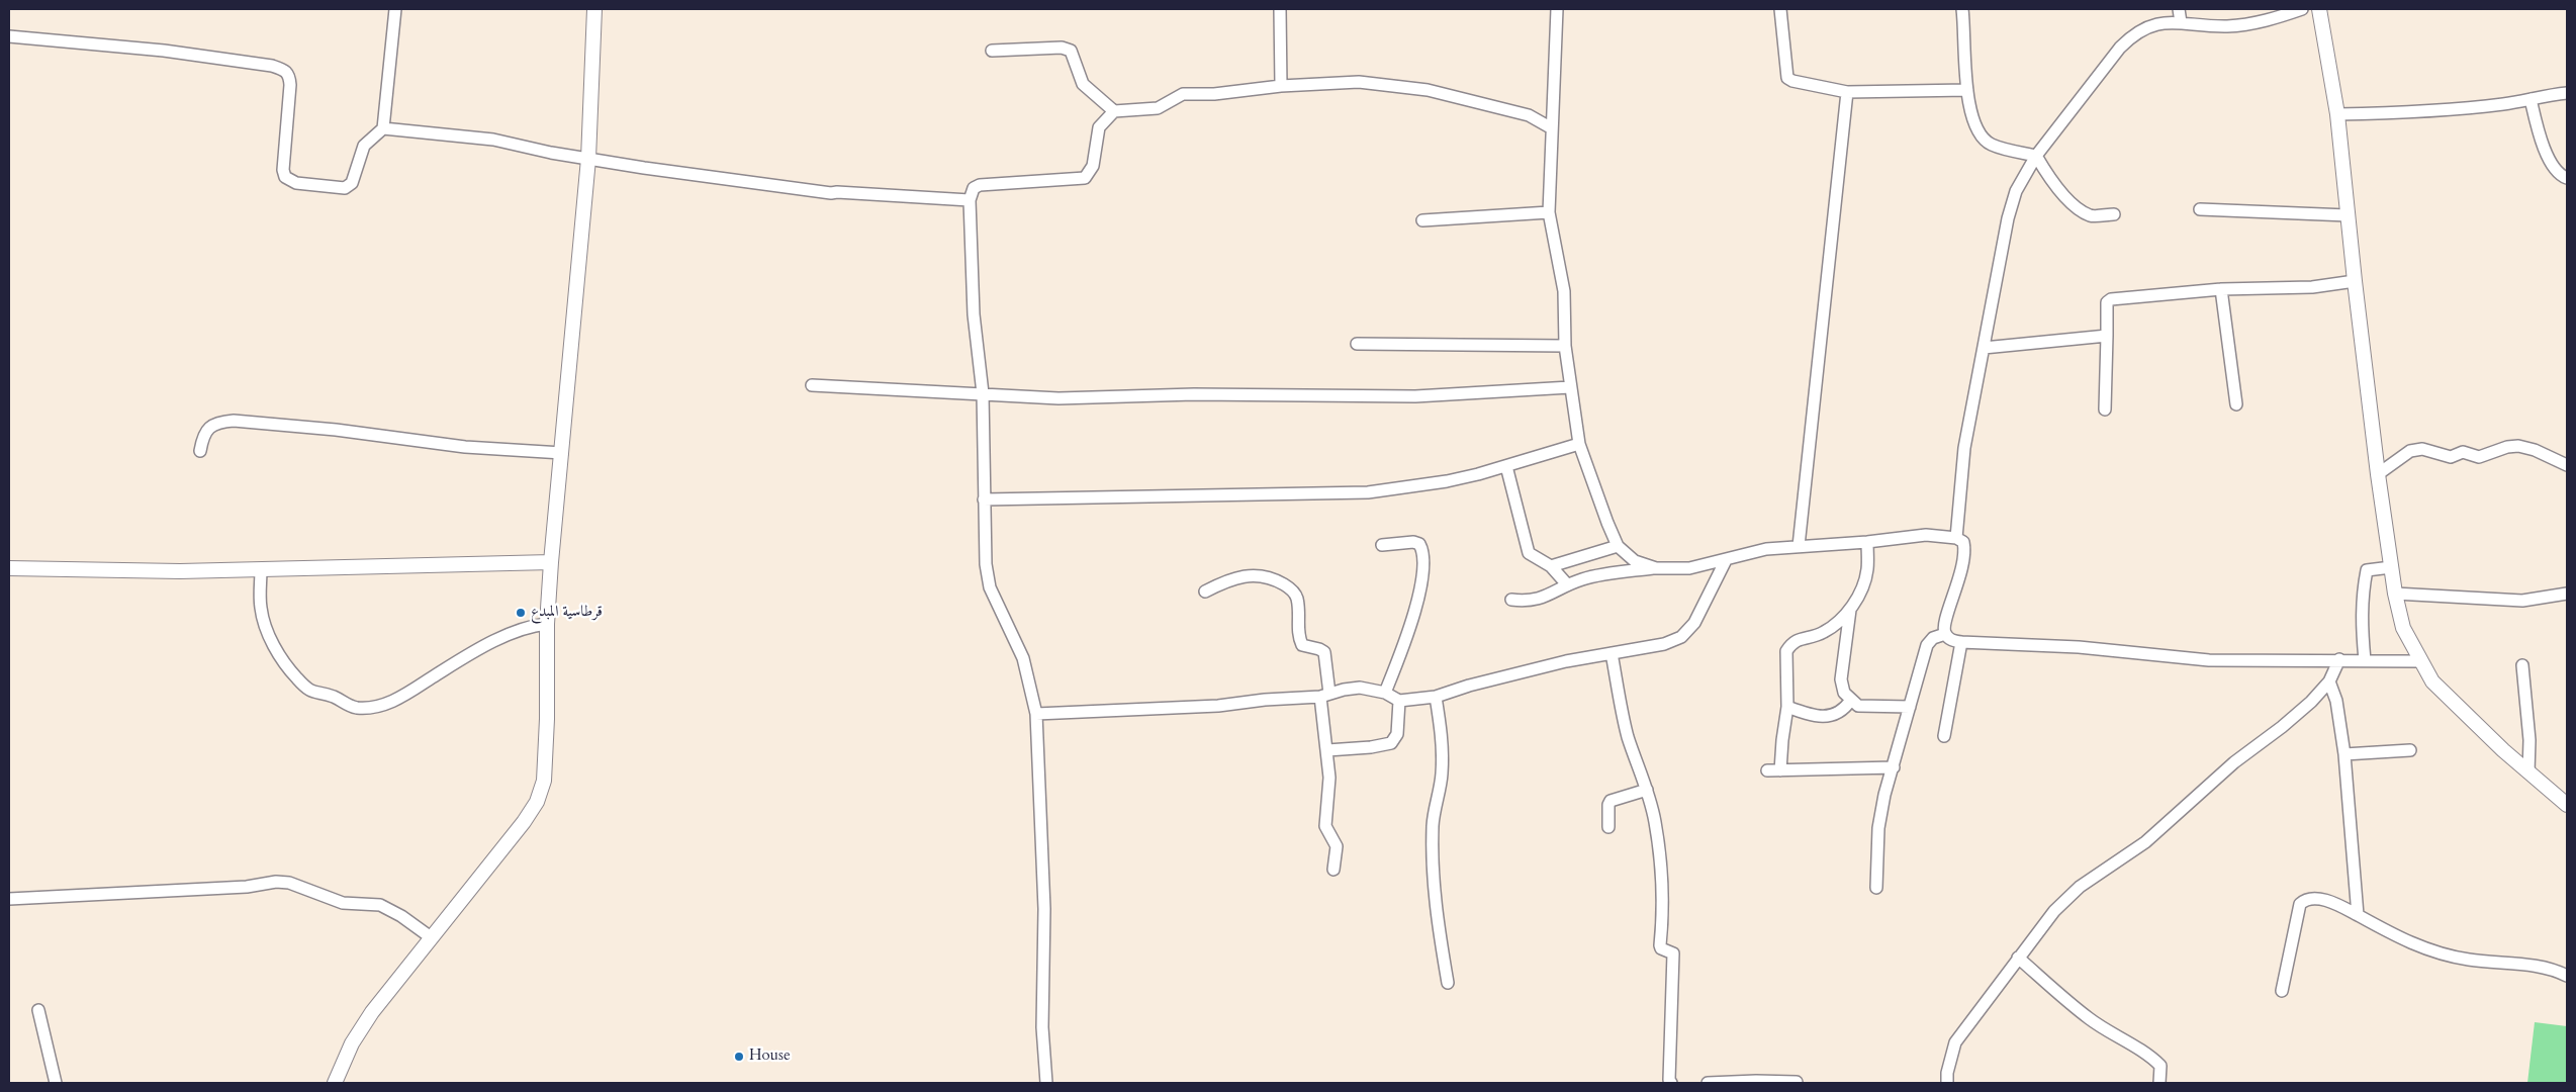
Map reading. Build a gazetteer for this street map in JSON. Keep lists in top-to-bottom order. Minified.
{"places":["قرطاسية المبدع","House"]}
